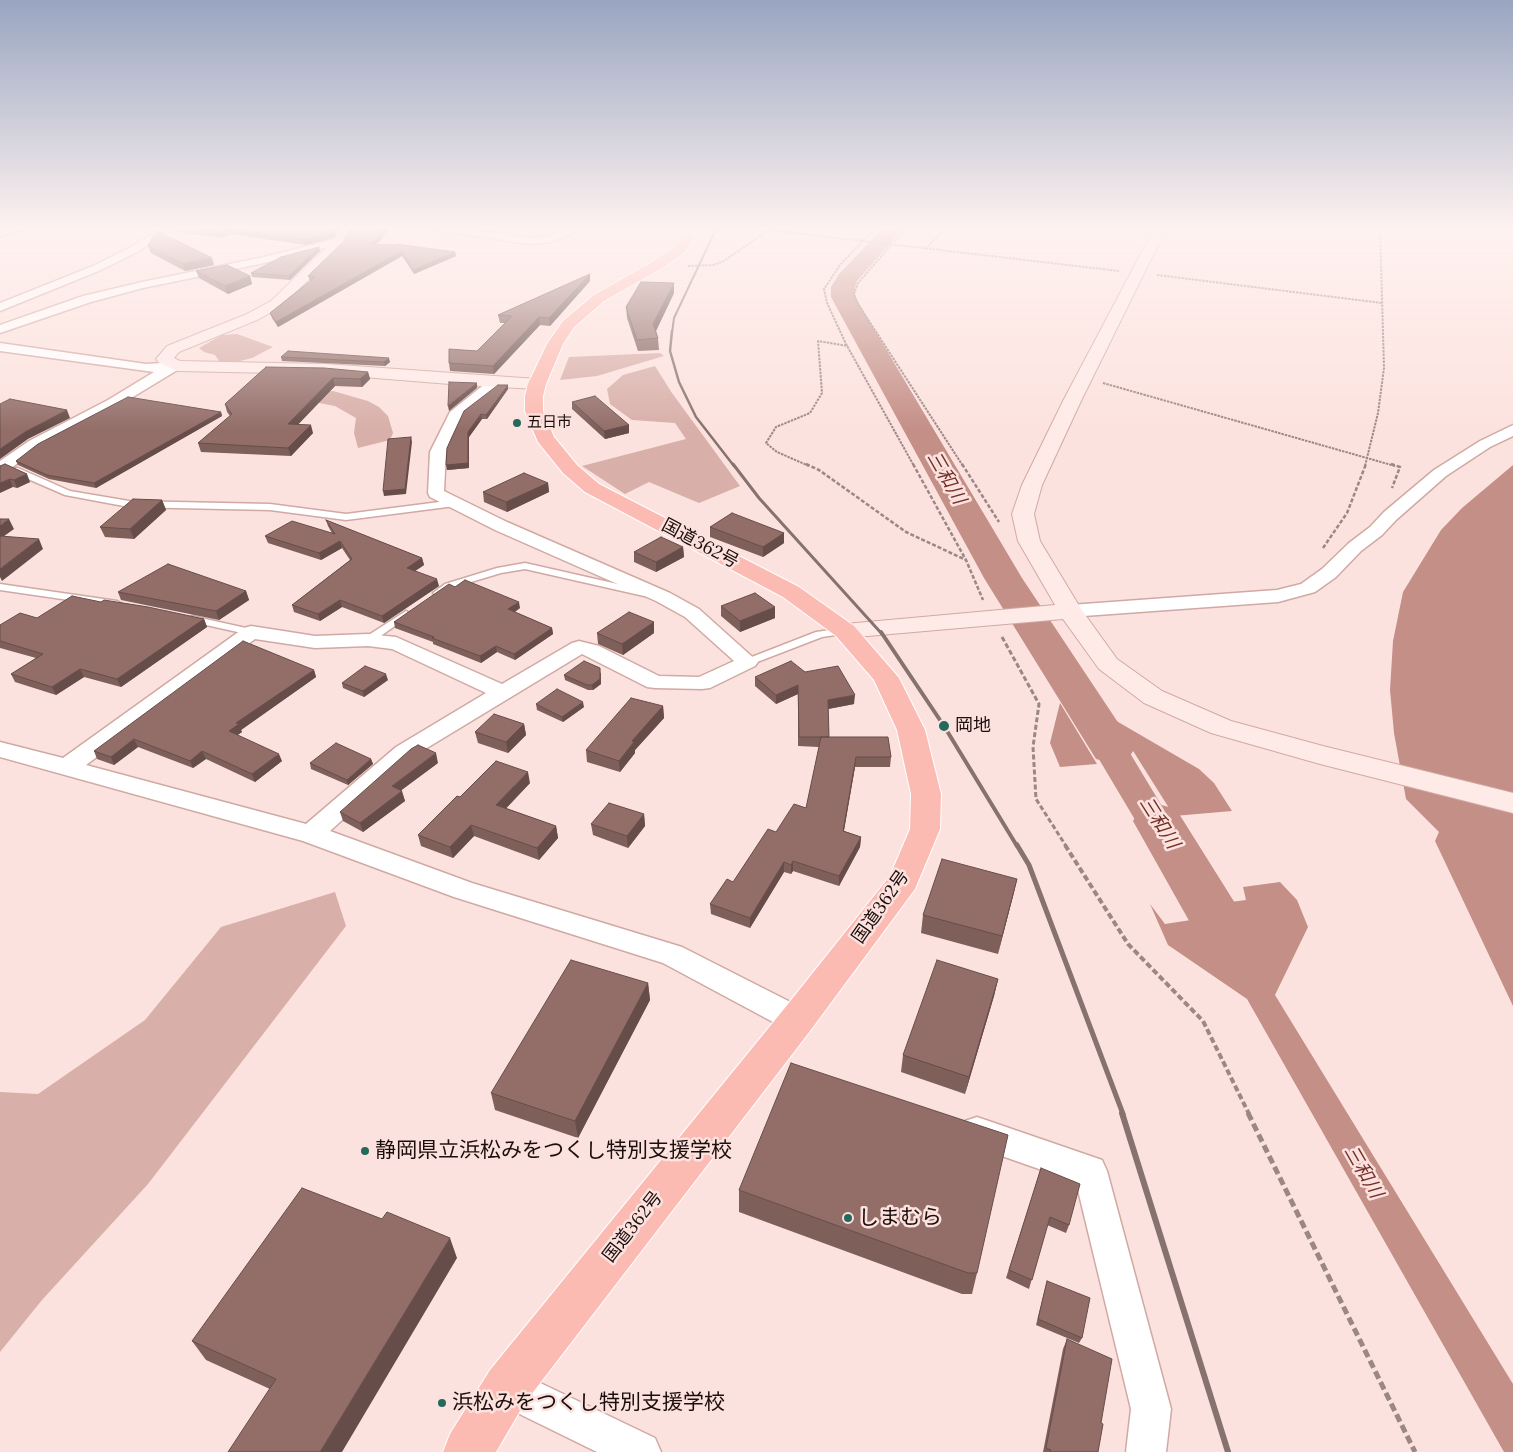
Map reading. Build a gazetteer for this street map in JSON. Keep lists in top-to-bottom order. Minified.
{"streets":{"highway":["国道362号"]},"water":["三和川"],"places":["五日市","岡地","静岡県立浜松みをつくし特別支援学校","しまむら","浜松みをつくし特別支援学校"]}
